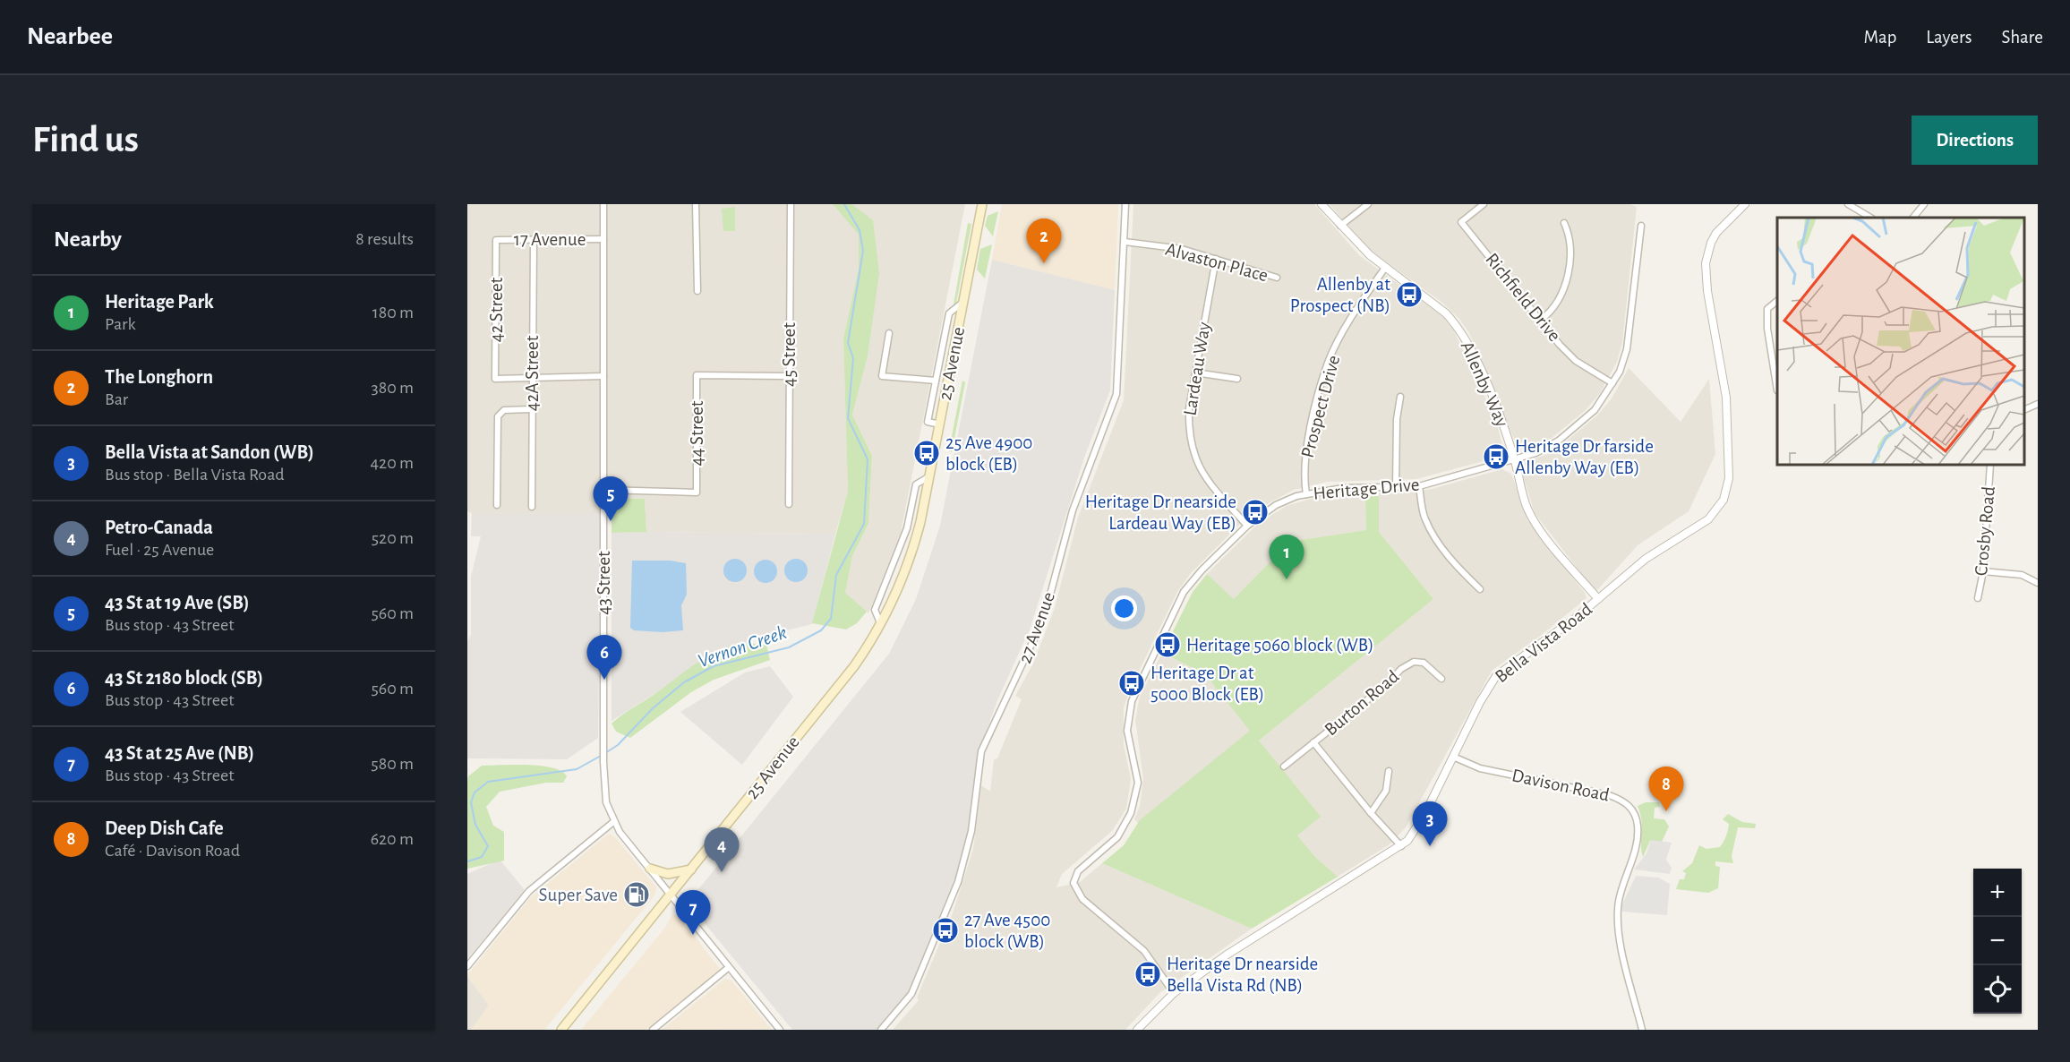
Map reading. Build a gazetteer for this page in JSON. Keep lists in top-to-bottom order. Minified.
{"streets":{"main road":["25 Avenue"],"street":["17 Avenue","Alvaston Place","Richfield Drive","42 Street","45 Street","Lardeau Way","42A Street","Allenby Way","Prospect Drive","44 Street","Heritage Drive","Crosby Road","43 Street","27 Avenue","Bella Vista Road","Burton Road","Davison Road"]},"crossings":[["17 Avenue","42 Street"],["17 Avenue","42A Street"],["17 Avenue","43 Street"],["Alvaston Place","Lardeau Way"],["Alvaston Place","27 Avenue"],["Richfield Drive","Heritage Drive"],["42 Street","42A Street"],["45 Street","44 Street"],["25 Avenue","43 Street"],["Lardeau Way","Heritage Drive"],["Allenby Way","Prospect Drive"],["Allenby Way","Heritage Drive"],["Allenby Way","Bella Vista Road"],["Prospect Drive","Heritage Drive"],["44 Street","43 Street"],["Heritage Drive","Bella Vista Road"],["Bella Vista Road","Davison Road"]],"water":["Vernon Creek"],"places":{"bus stop":["Allenby at Prospect (NB)","25 Ave 4900 block (EB)","Heritage Dr farside Allenby Way (EB)","Heritage Dr nearside Lardeau Way (EB)","Heritage 5060 block (WB)","Heritage Dr at 5000 Block (EB)","27 Ave 4500 block (WB)","Heritage Dr nearside Bella Vista Rd (NB)"],"fuel station":["Super Save"]},"page":{"header":"Nearbee","nav":["Map","Layers","Share"],"buttons":"Directions","title":"Find us","heading":["Nearby","8 results"],"pins":["2","5","1","6","8","3","4","7"],"list":[{"mark":"1","name":"Heritage Park","note":"Park","value":"180 m"},{"mark":"2","name":"The Longhorn","note":"Bar","value":"380 m"},{"mark":"3","name":"Bella Vista at Sandon (WB)","note":"Bus stop · Bella Vista Road","value":"420 m"},{"mark":"4","name":"Petro-Canada","note":"Fuel · 25 Avenue","value":"520 m"},{"mark":"5","name":"43 St at 19 Ave (SB)","note":"Bus stop · 43 Street","value":"560 m"},{"mark":"6","name":"43 St 2180 block (SB)","note":"Bus stop · 43 Street","value":"560 m"},{"mark":"7","name":"43 St at 25 Ave (NB)","note":"Bus stop · 43 Street","value":"580 m"},{"mark":"8","name":"Deep Dish Cafe","note":"Café · Davison Road","value":"620 m"}],"map_buttons":["+","−"]}}
